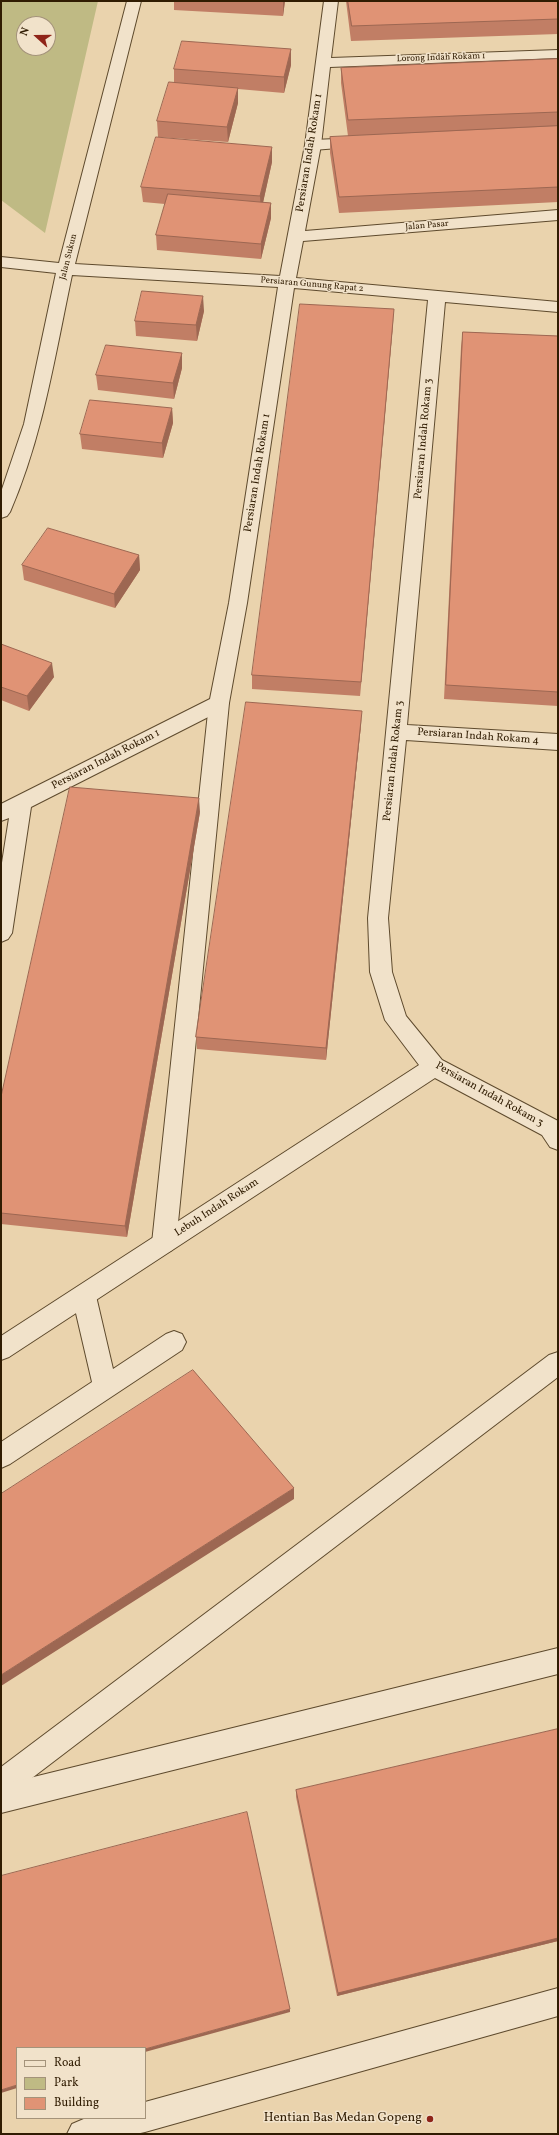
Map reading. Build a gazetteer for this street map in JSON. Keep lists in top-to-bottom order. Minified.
{"streets":{"street":["Lorong Indah Rokam 1","Persiaran Indah Rokam 1","Jalan Pasar","Jalan Sukun","Persiaran Gunung Rapat 2","Persiaran Indah Rokam 3","Persiaran Indah Rokam 4","Lebuh Indah Rokam"]},"crossings":[["Lorong Indah Rokam 1","Persiaran Indah Rokam 1"],["Persiaran Indah Rokam 1","Jalan Pasar"],["Persiaran Indah Rokam 1","Persiaran Gunung Rapat 2"],["Jalan Sukun","Persiaran Gunung Rapat 2"],["Persiaran Gunung Rapat 2","Persiaran Indah Rokam 3"],["Persiaran Indah Rokam 3","Persiaran Indah Rokam 4"],["Persiaran Indah Rokam 3","Lebuh Indah Rokam"]],"places":["Hentian Bas Medan Gopeng"],"legend":["Road","Park","Building"],"north":"left"}
